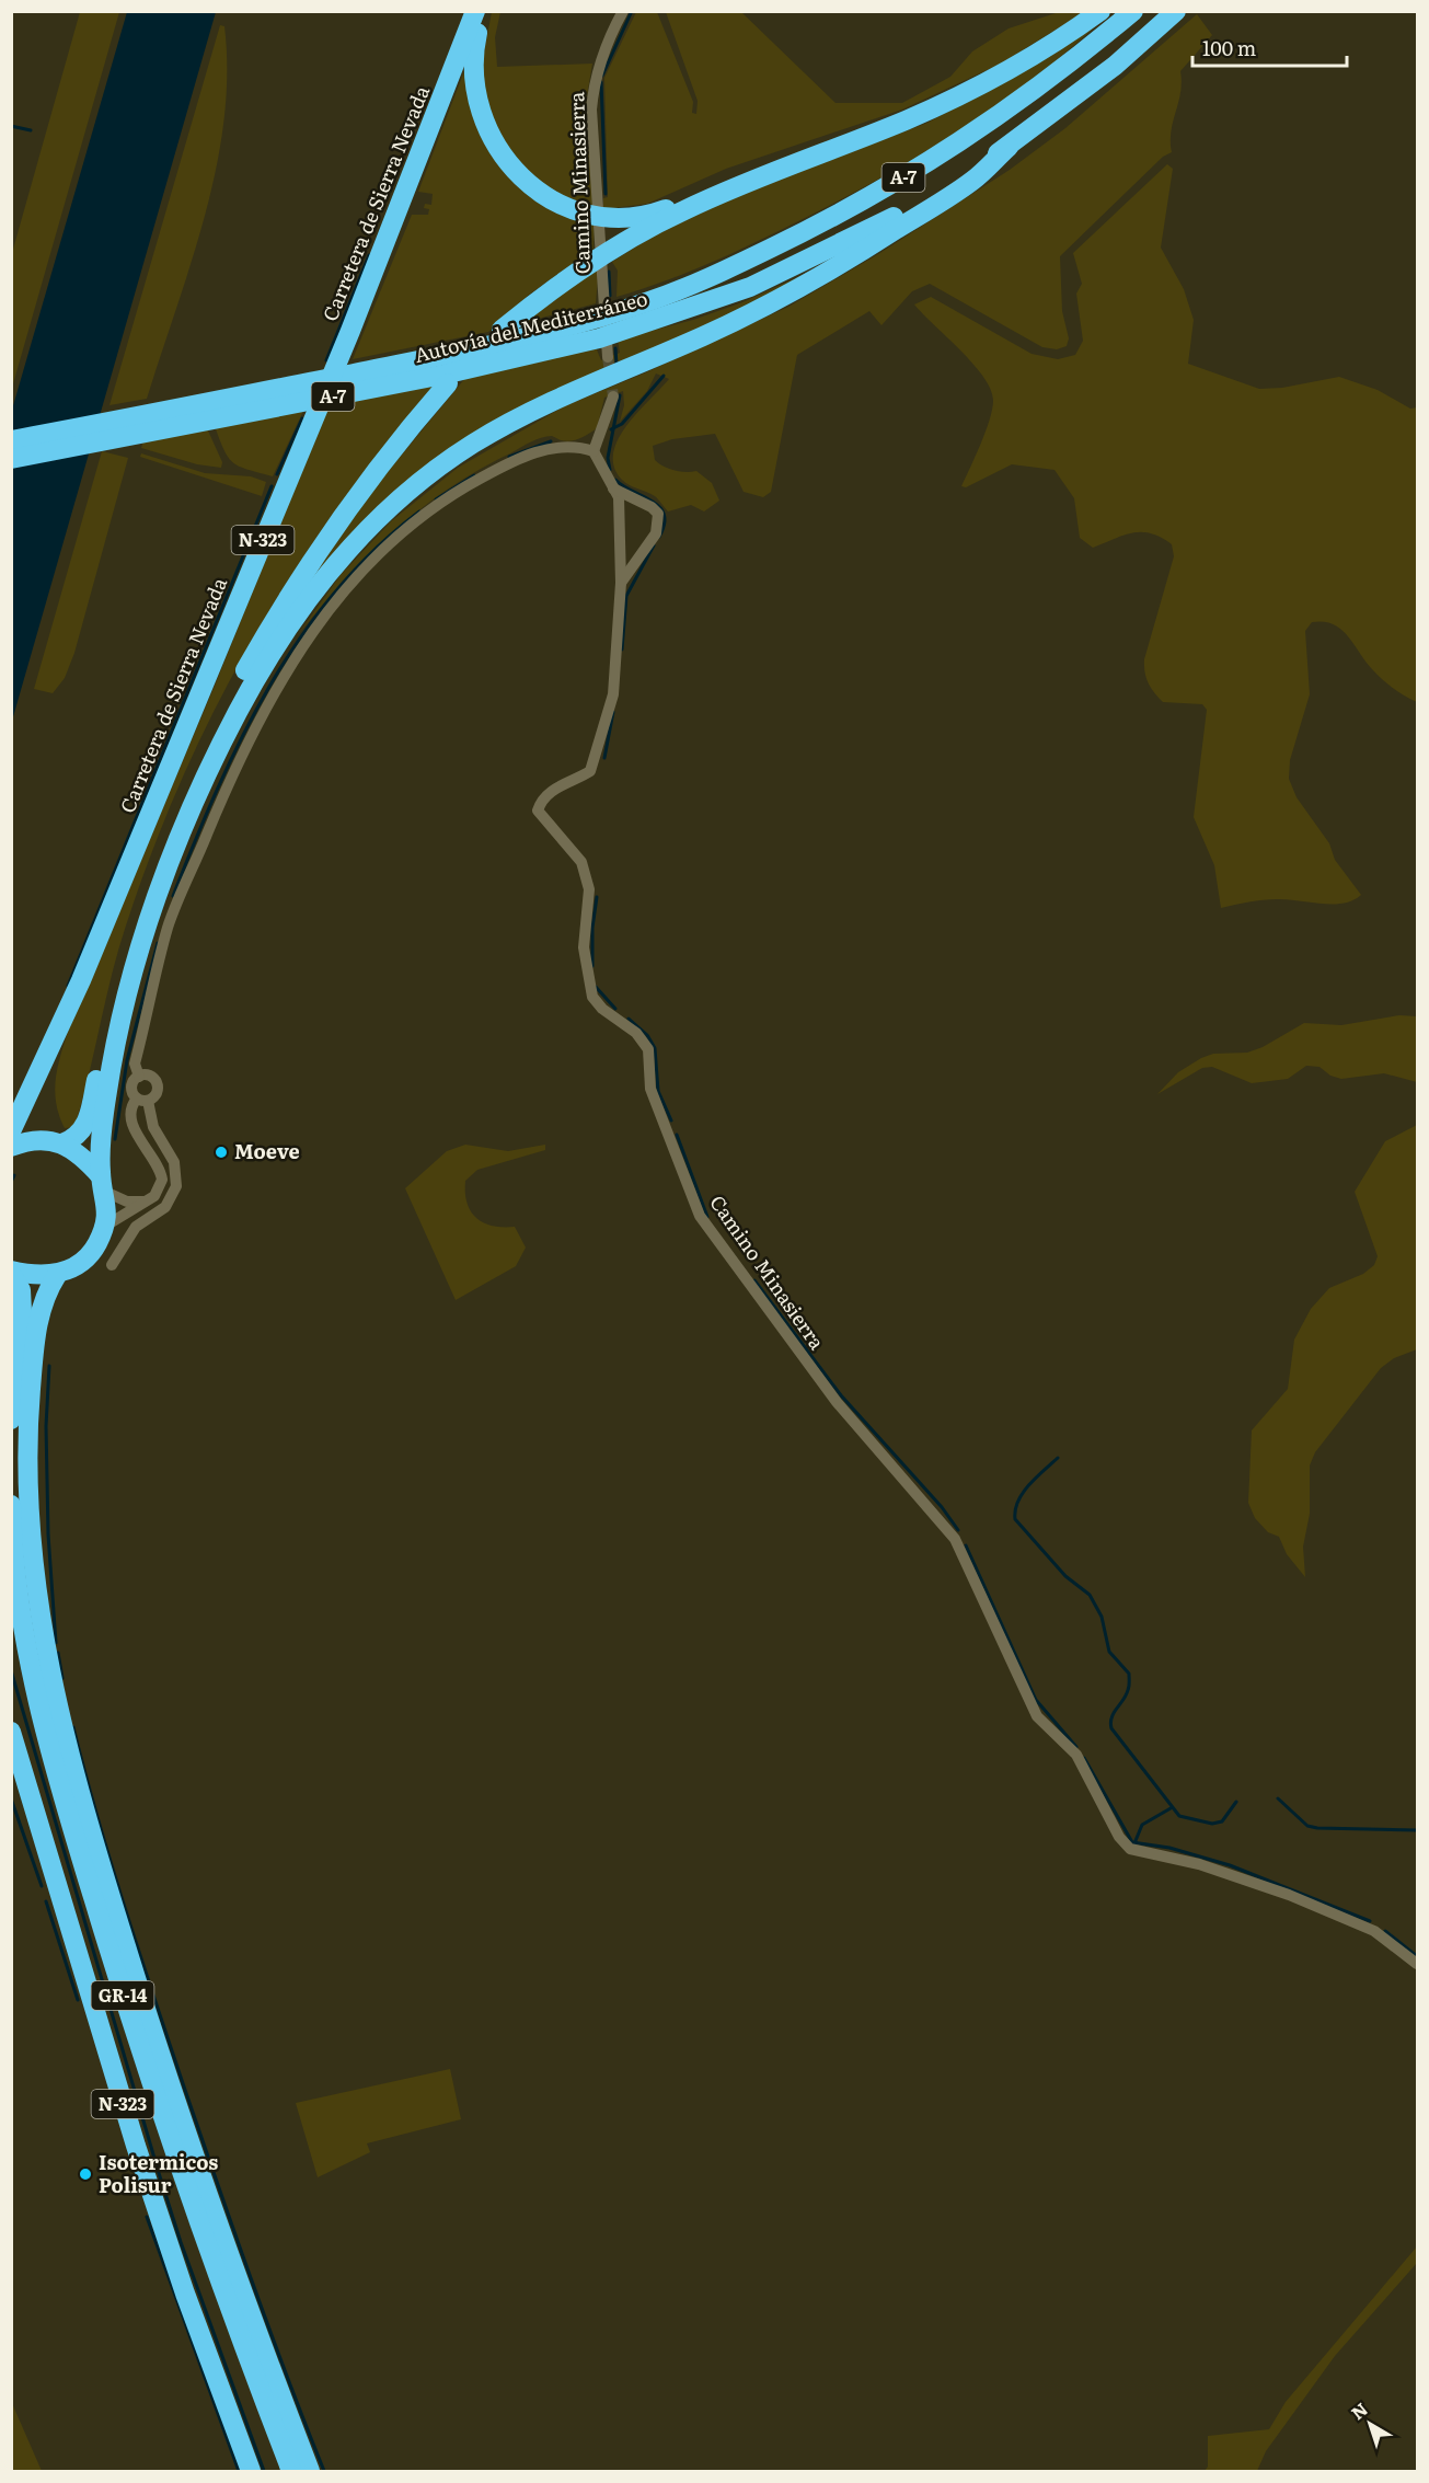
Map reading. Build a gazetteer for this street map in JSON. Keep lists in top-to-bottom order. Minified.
{"streets":{"highway":["A-7","Carretera de Sierra Nevada","Autovía del Mediterráneo","N-323","GR-14"],"street":["Camino Minasierra"]},"places":["Moeve","Isotermicos Polisur"],"scale_bar":"100 m","north":"top left"}
